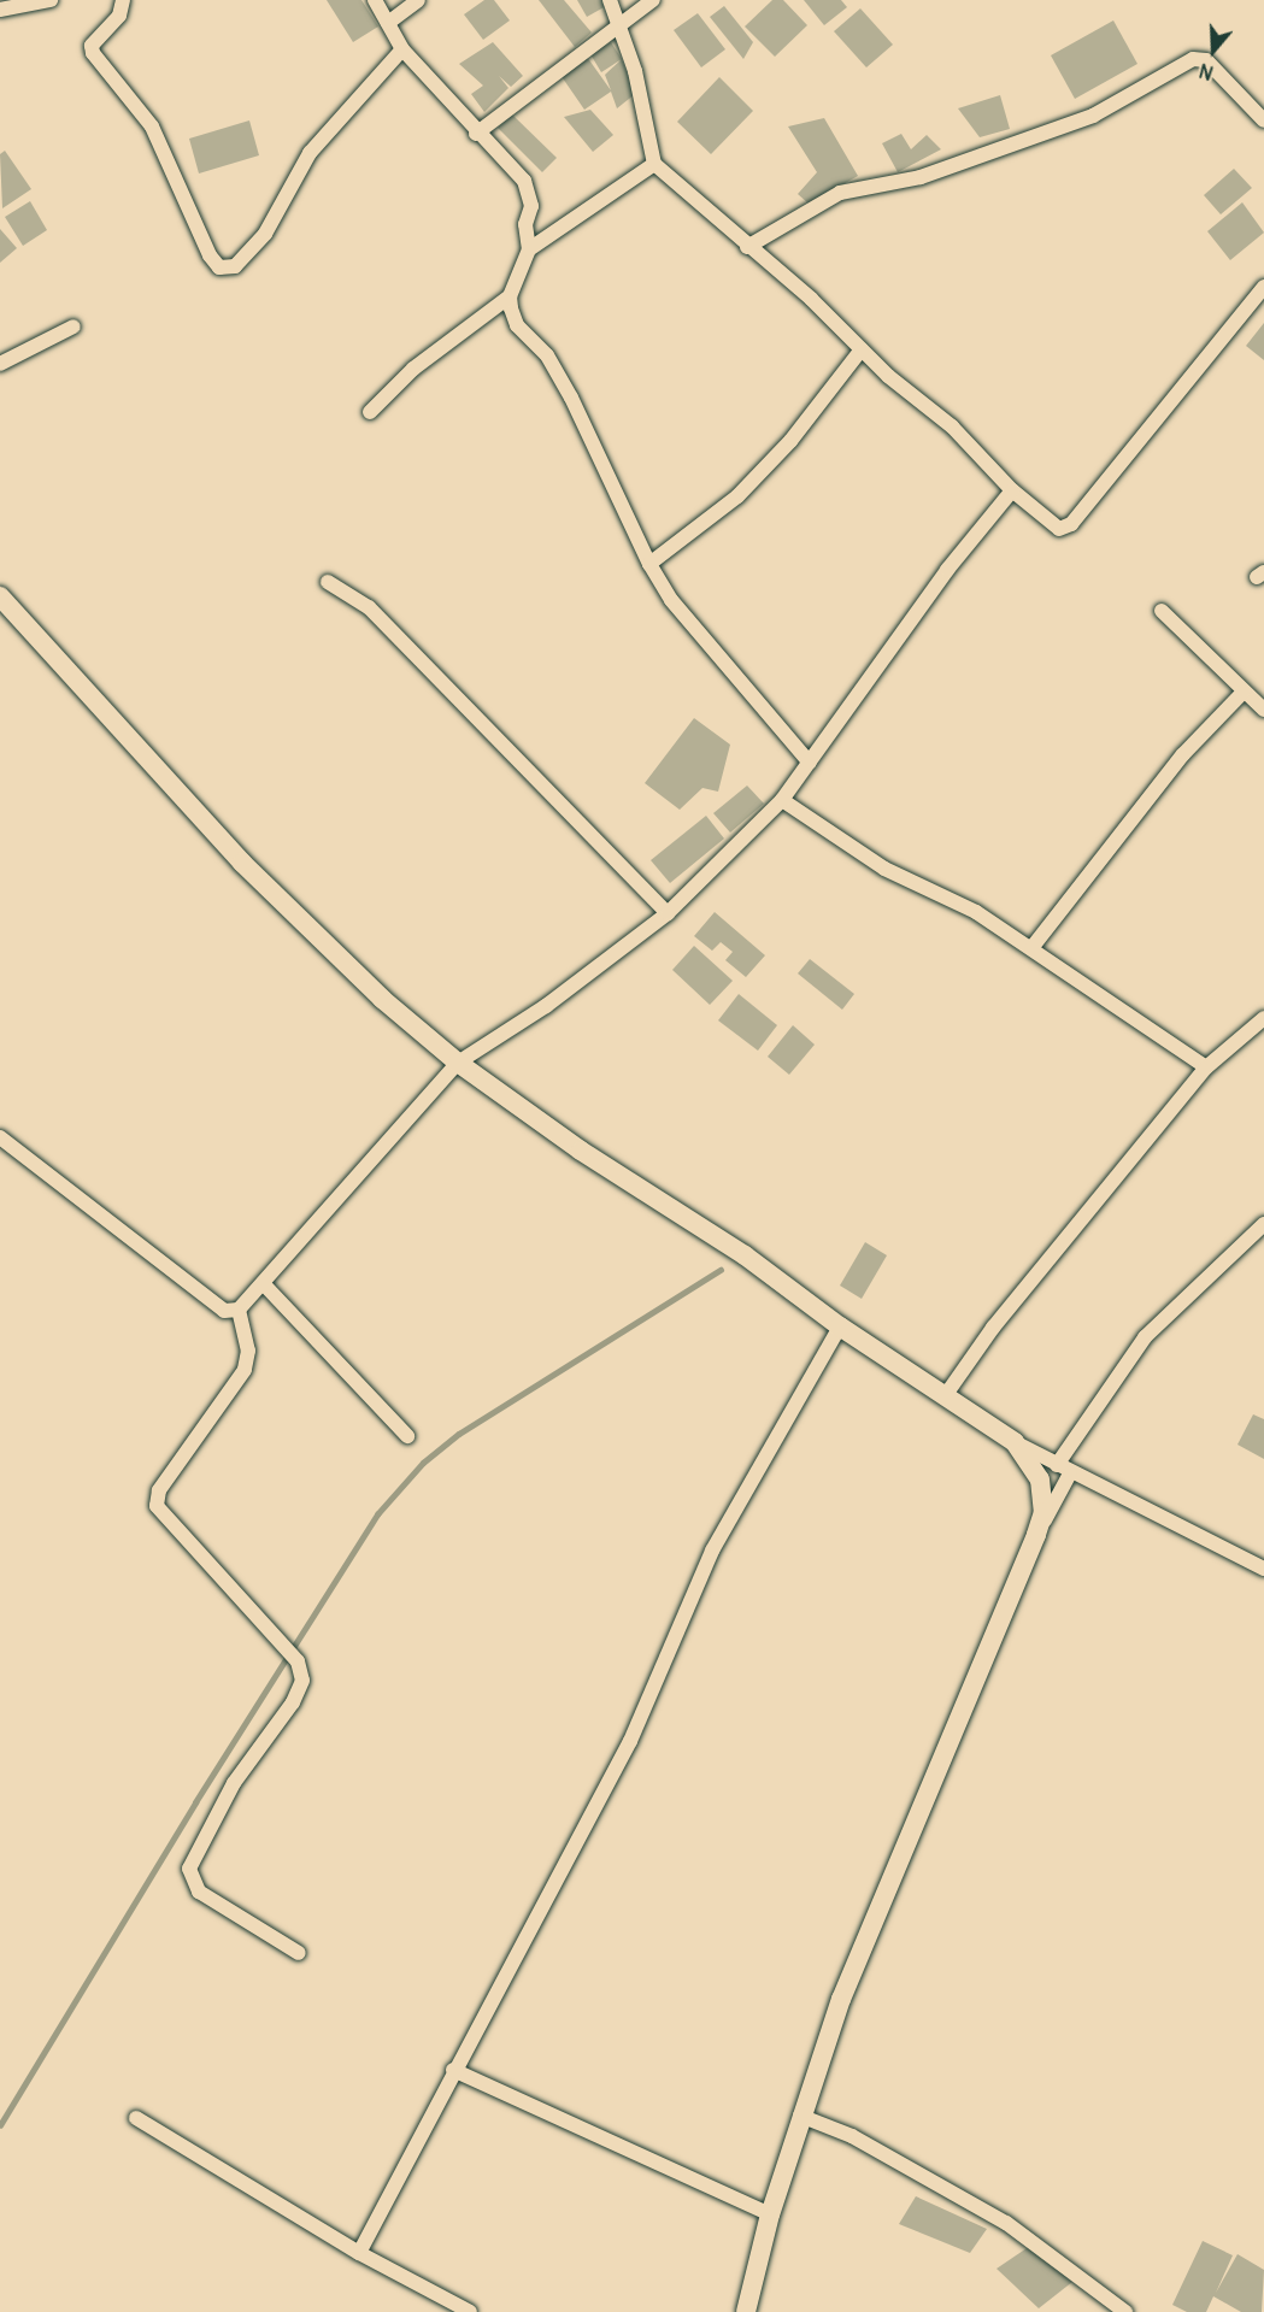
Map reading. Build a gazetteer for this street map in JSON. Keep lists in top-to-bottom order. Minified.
{"north":"bottom"}
